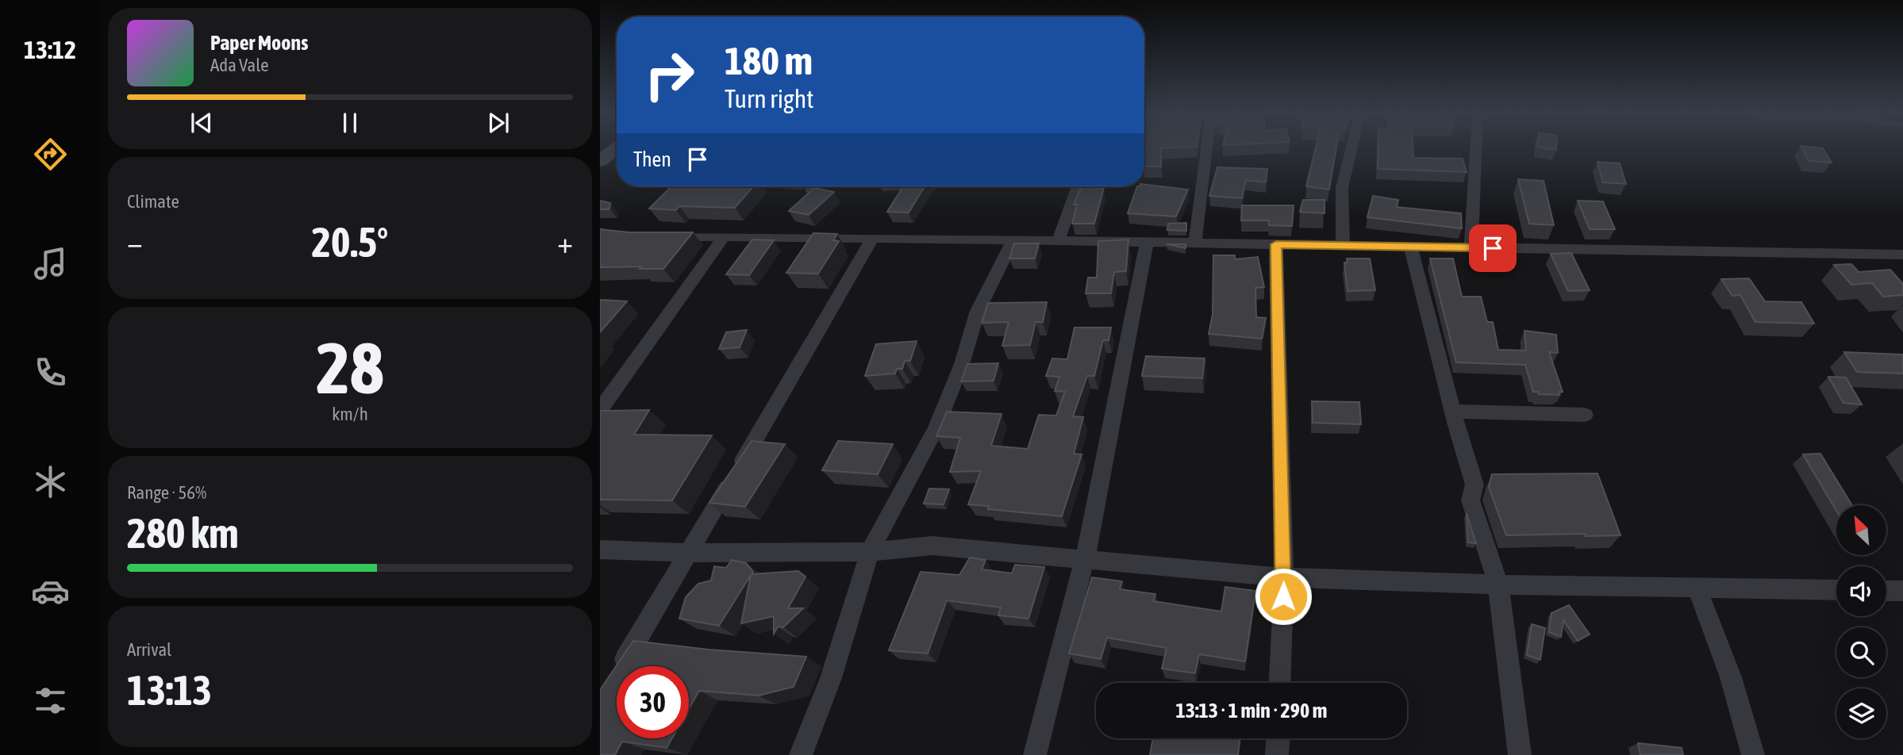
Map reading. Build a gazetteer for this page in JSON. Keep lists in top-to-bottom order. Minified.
{"north":"top left","page":{"tabs":"13:12","turn":["180 m","Turn right"],"song":["Paper Moons","Ada Vale"],"then":"Then","tile":["Climate",["28","km/h"],["Range · 56%","280 km"],["Arrival","13:13"]],"heat":["−","20.5°","+"],"limit":"30","trip":"13:13 · 1 min · 290 m"}}
